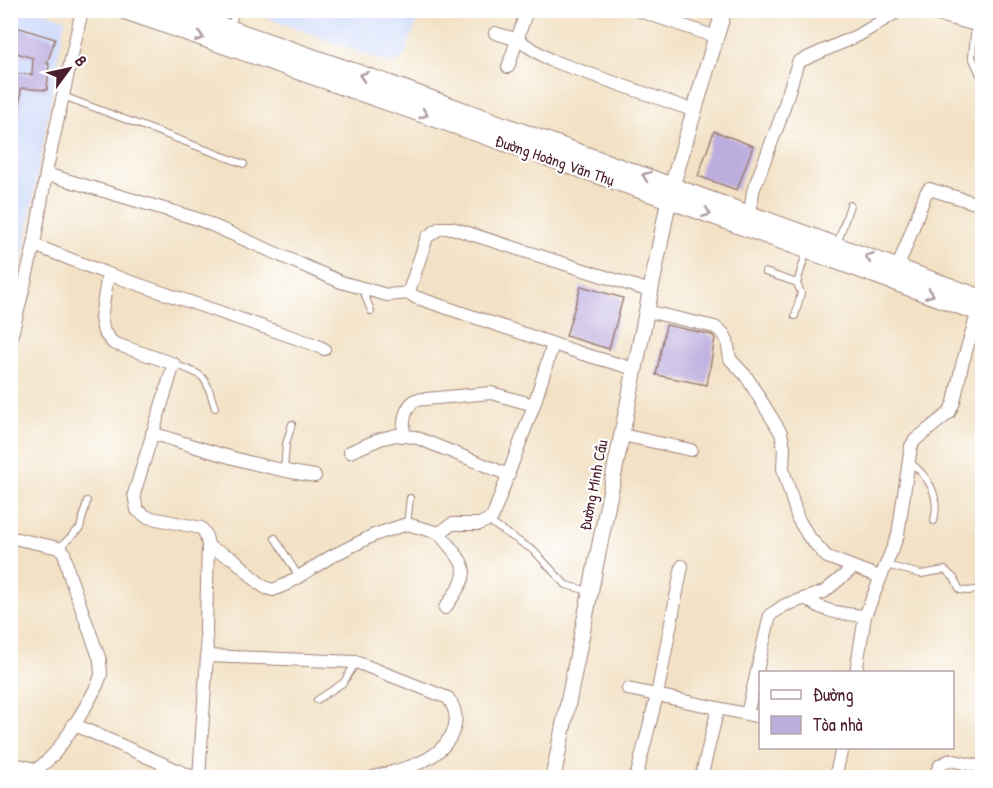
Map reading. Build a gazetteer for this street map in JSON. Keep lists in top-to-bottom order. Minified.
{"streets":{"main road":["Đường Hoàng Văn Thụ"],"street":["Đường Minh Cầu"]},"crossings":[["Đường Hoàng Văn Thụ","Đường Minh Cầu"]],"legend":["Đường","Tòa nhà"],"north":"top right"}
